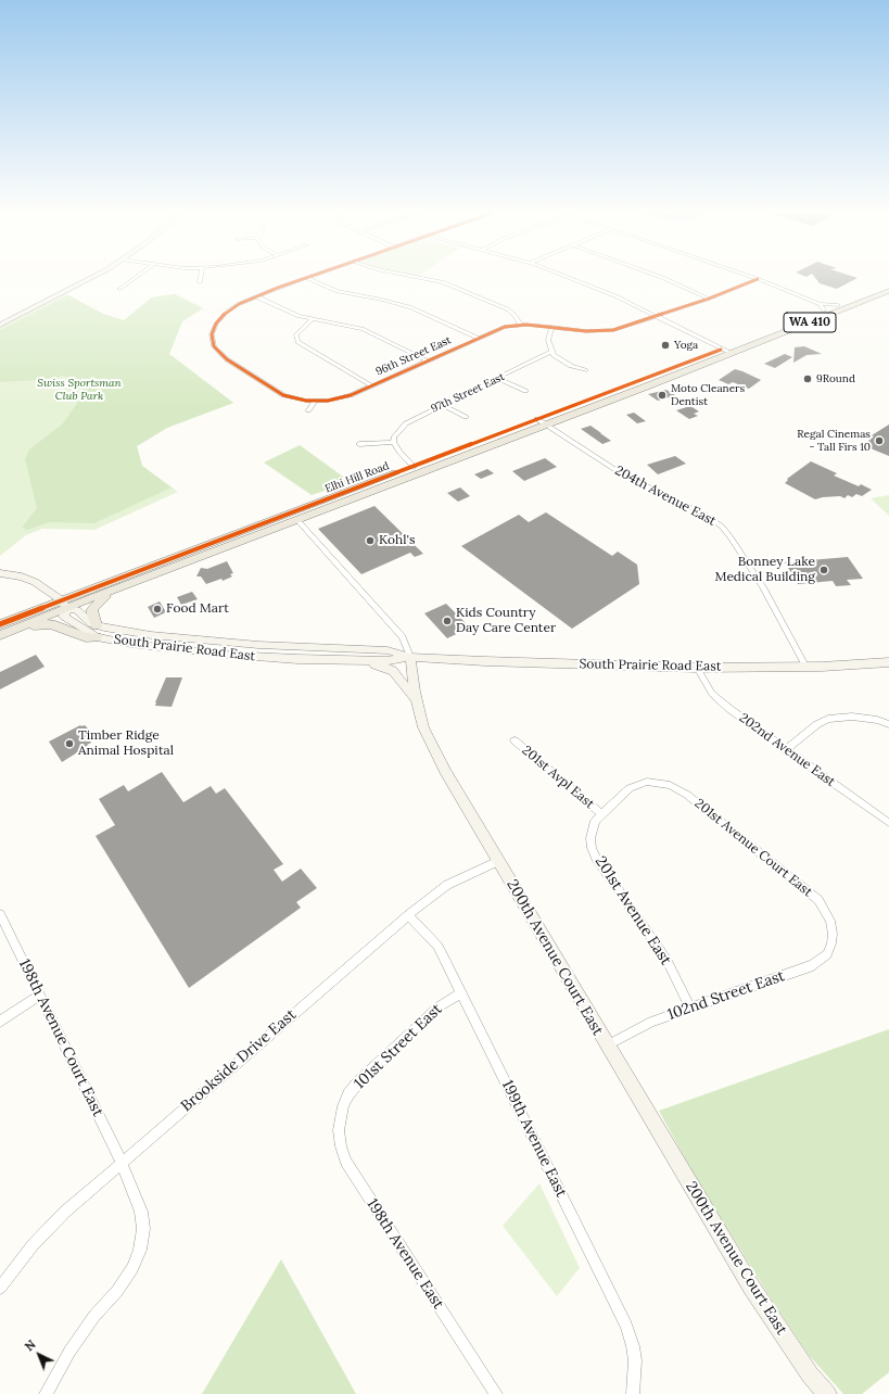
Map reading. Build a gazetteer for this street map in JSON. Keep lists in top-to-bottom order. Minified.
{"streets":{"main road":["WA 410","Elhi Hill Road","South Prairie Road East","200th Avenue Court East"],"street":["96th Street East","97th Street East","204th Avenue East","202nd Avenue East","201st Avpl East","201st Avenue Court East","201st Avenue East","102nd Street East","198th Avenue Court East","101st Street East","Brookside Drive East","199th Avenue East","198th Avenue East"]},"crossings":[["Elhi Hill Road","204th Avenue East"],["Elhi Hill Road","South Prairie Road East"],["Elhi Hill Road","200th Avenue Court East"],["204th Avenue East","South Prairie Road East"],["South Prairie Road East","202nd Avenue East"],["South Prairie Road East","200th Avenue Court East"],["201st Avpl East","201st Avenue Court East"],["201st Avpl East","201st Avenue East"],["201st Avenue Court East","201st Avenue East"],["201st Avenue Court East","102nd Street East"],["201st Avenue East","102nd Street East"],["200th Avenue Court East","102nd Street East"],["200th Avenue Court East","Brookside Drive East"],["198th Avenue Court East","Brookside Drive East"],["101st Street East","199th Avenue East"],["101st Street East","198th Avenue East"],["Brookside Drive East","199th Avenue East"]],"parks":["Swiss Sportsman Club Park"],"places":["Yoga","9Round","Moto Cleaners Dentist","Regal Cinemas - Tall Firs 10","Kohl's","Bonney Lake Medical Building","Food Mart","Kids Country Day Care Center","Timber Ridge Animal Hospital"],"north":"top left"}
